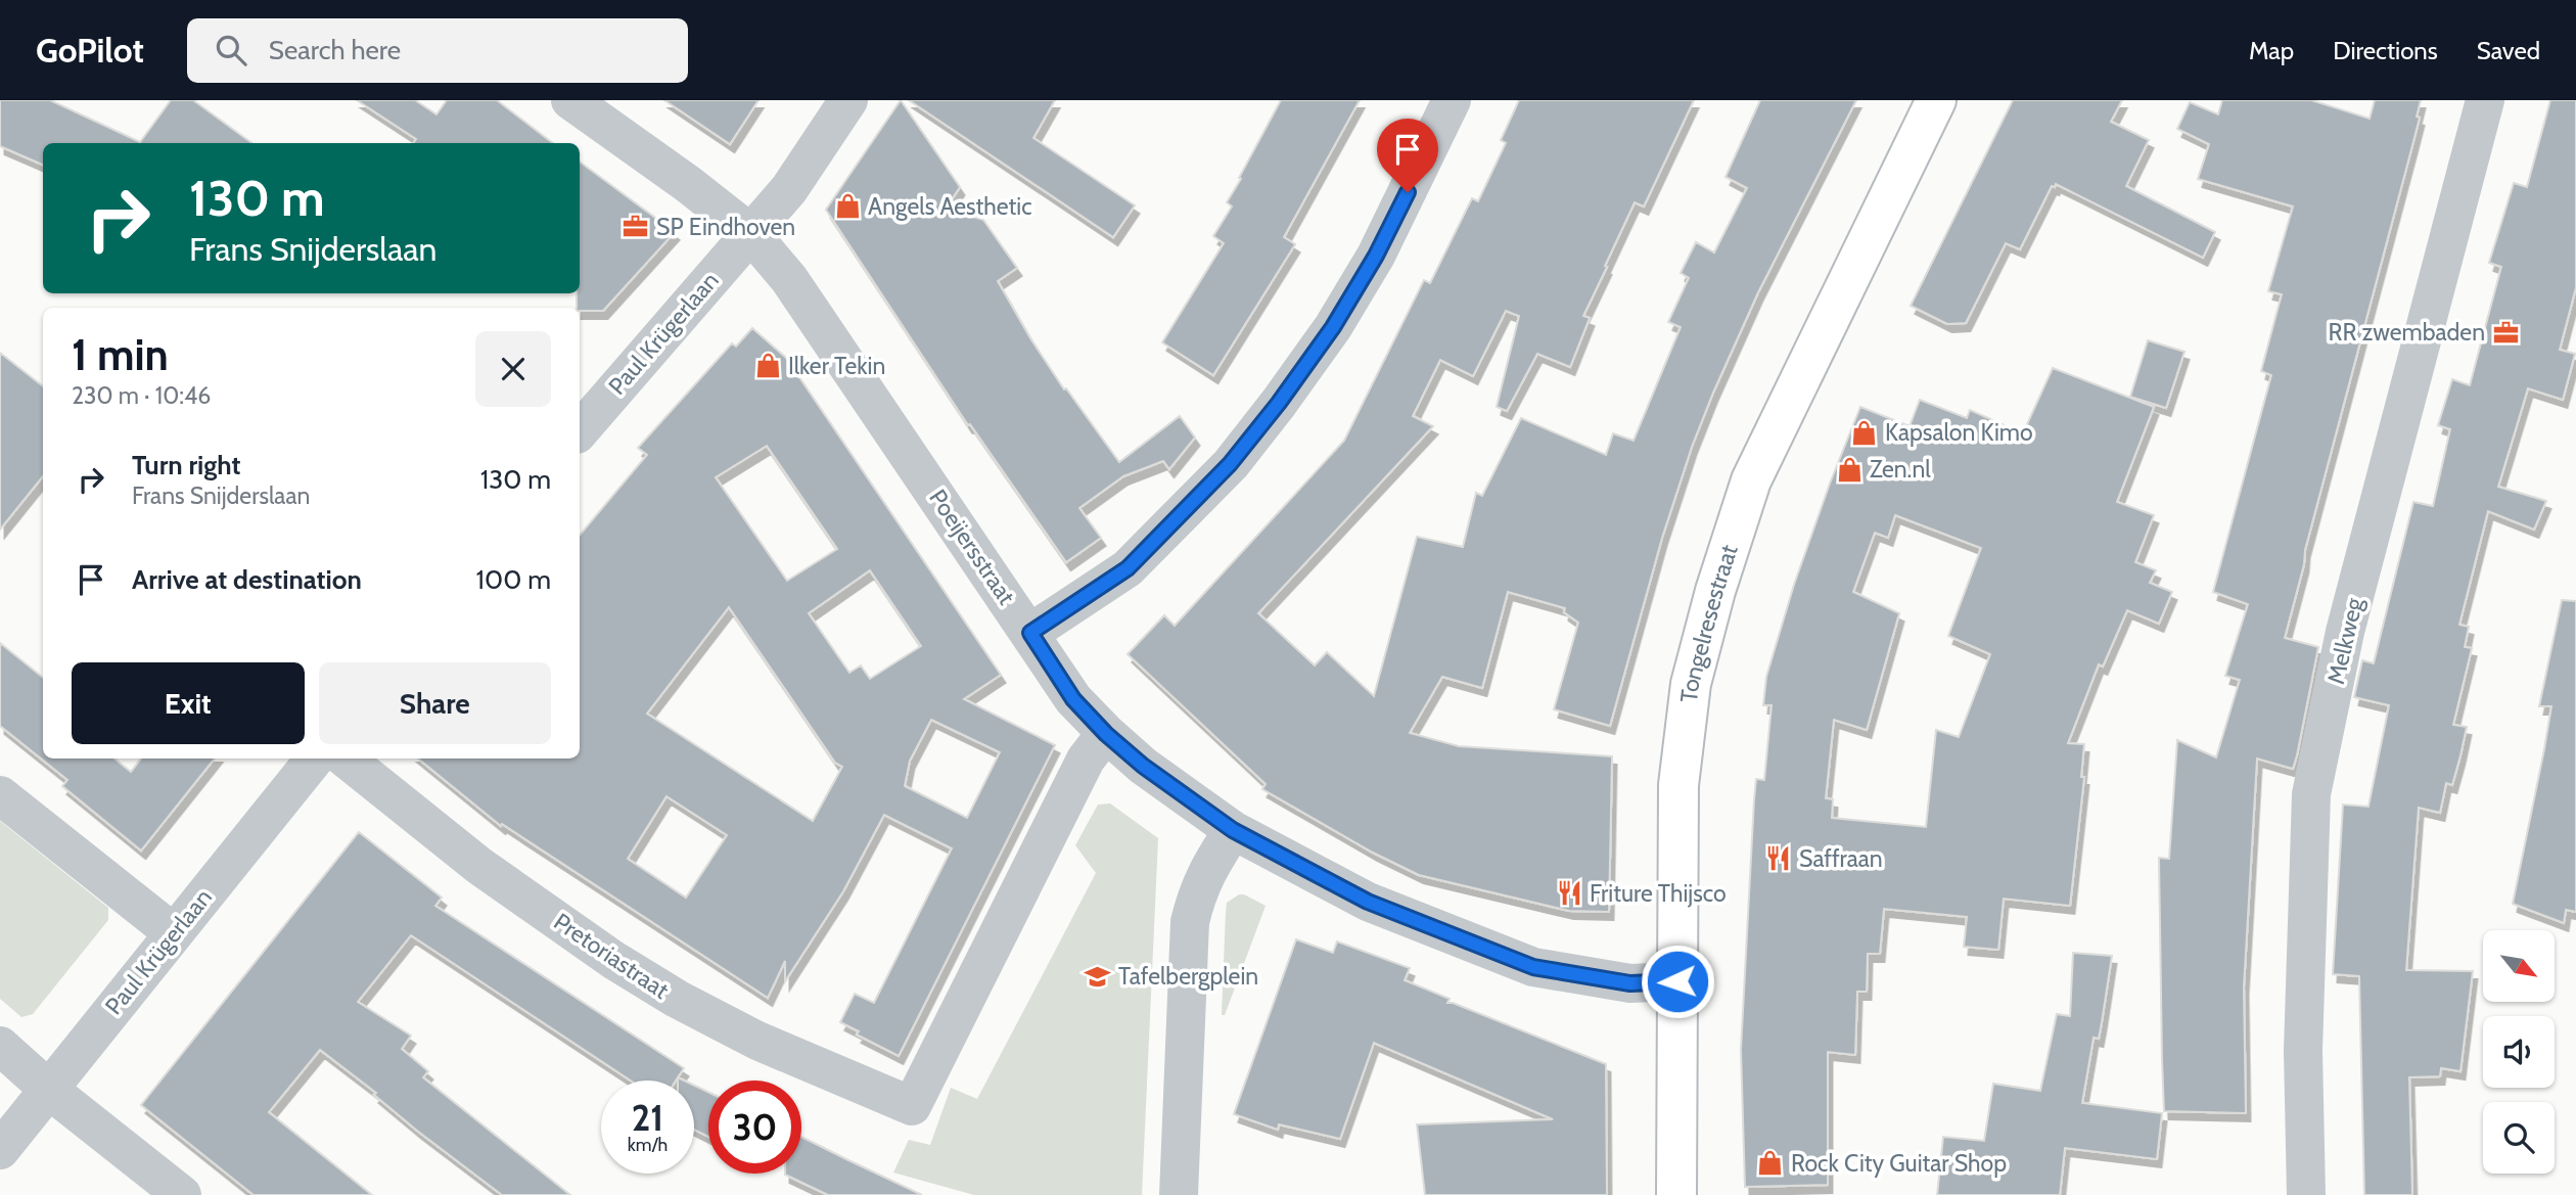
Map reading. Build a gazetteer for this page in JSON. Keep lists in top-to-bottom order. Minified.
{"streets":{"main road":["Tongelresestraat"],"street":["Paul Krügerlaan","Poeijersstraat","Melkweg","Pretoriastraat"]},"crossings":[["Paul Krügerlaan","Poeijersstraat"],["Poeijersstraat","Tongelresestraat"],["Poeijersstraat","Pretoriastraat"]],"places":{"shop":["Angels Aesthetic","Ilker Tekin","Kapsalon Kimo","Zen.nl","Rock City Guitar Shop"],"office":["SP Eindhoven","RR zwembaden"],"restaurant":["Saffraan","Friture Thijsco"],"school or university":["Tafelbergplein"]},"north":"bottom right","page":{"header":"GoPilot","search":"Search here","nav":["Map","Directions","Saved"],"turn":["130 m","Frans Snijderslaan"],"heading":["1 min","230 m · 10:46"],"list":[{"name":"Turn right","note":"Frans Snijderslaan","value":"130 m"},{"name":"Arrive at destination","value":"100 m"}],"buttons":["Exit","Share"],"speed":"21 km/h","limit":"30"}}
